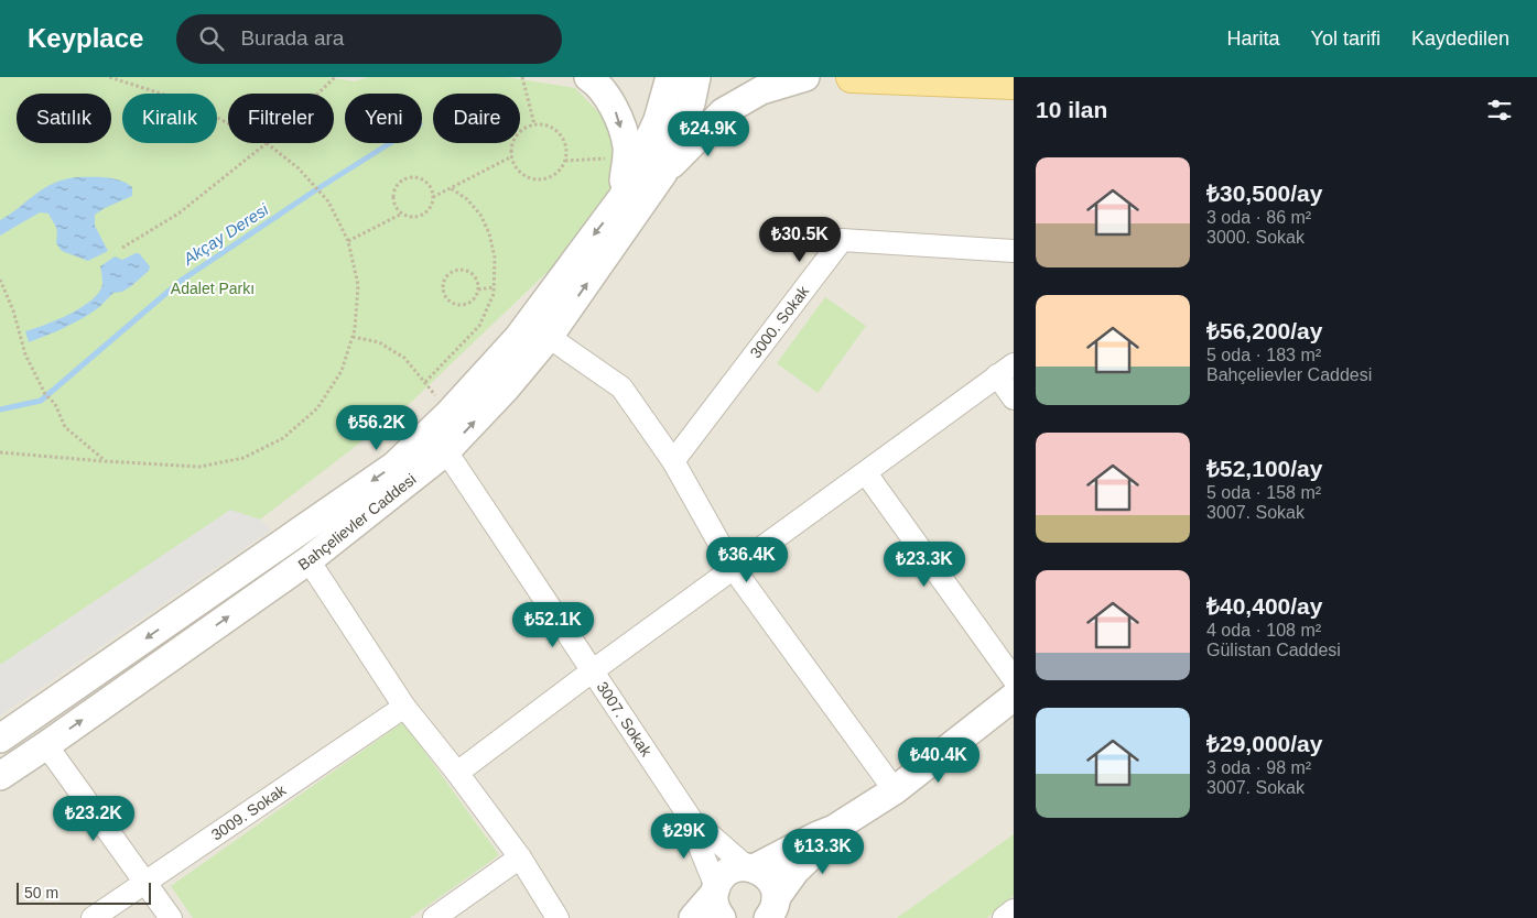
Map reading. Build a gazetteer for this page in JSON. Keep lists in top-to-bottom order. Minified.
{"streets":{"street":["3000. Sokak","Bahçelievler Caddesi","3007. Sokak","3009. Sokak"]},"crossings":[["Bahçelievler Caddesi","3007. Sokak"]],"water":["Akçay Deresi"],"parks":["Adalet Parkı"],"scale_bar":"50 m","page":{"header":"Keyplace","search":"Burada ara","nav":["Harita","Yol tarifi","Kaydedilen"],"heading":"10 ilan","chip":["Satılık","Kiralık","Filtreler","Yeni","Daire"],"price":["₺24.9K","₺30.5K","₺56.2K","₺36.4K","₺23.3K","₺52.1K","₺40.4K","₺23.2K","₺29K","₺13.3K"],"list":[{"name":"₺30,500/ay","note":"3 oda · 86 m² · 3000. Sokak"},{"name":"₺56,200/ay","note":"5 oda · 183 m² · Bahçelievler Caddesi"},{"name":"₺52,100/ay","note":"5 oda · 158 m² · 3007. Sokak"},{"name":"₺40,400/ay","note":"4 oda · 108 m² · Gülistan Caddesi"},{"name":"₺29,000/ay","note":"3 oda · 98 m² · 3007. Sokak"}],"scale":"50 m"}}
